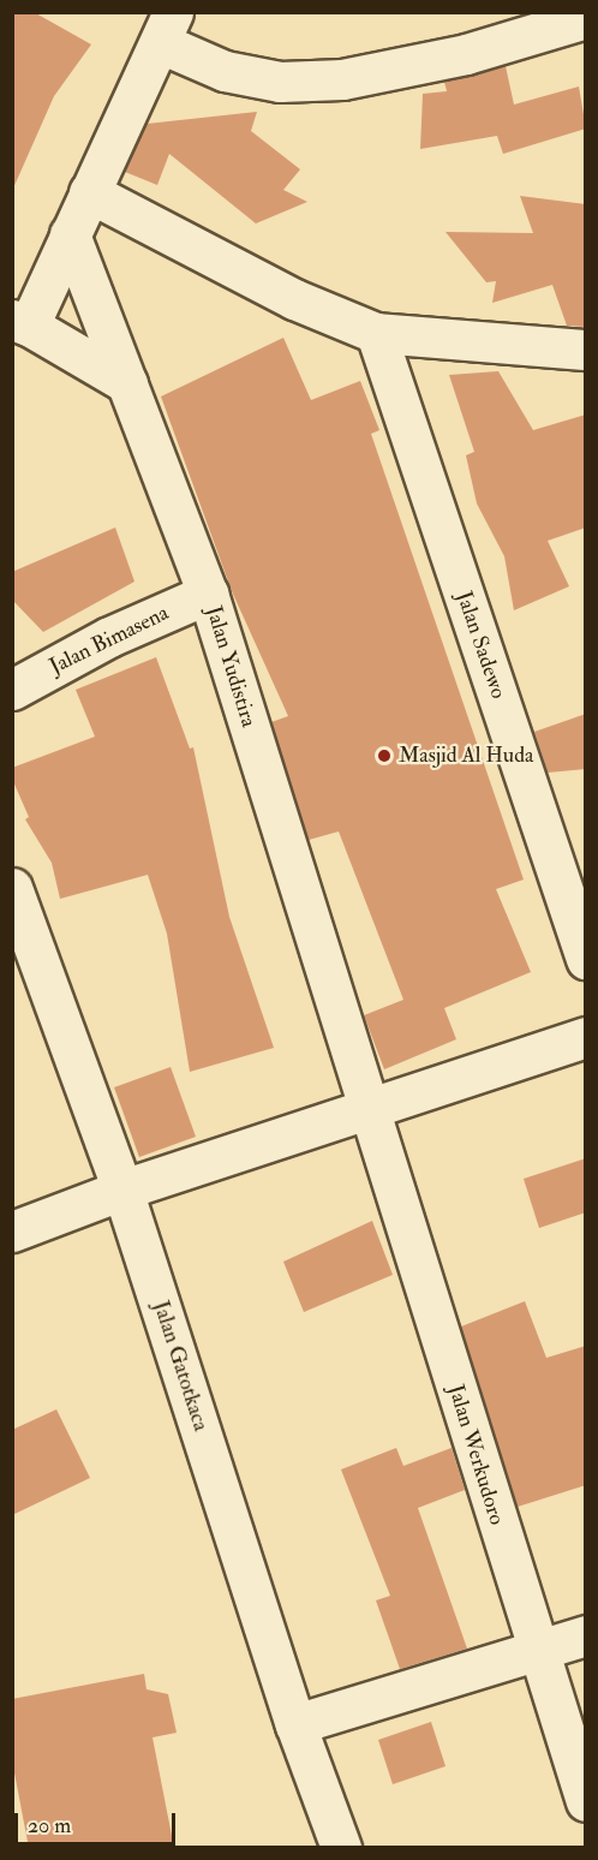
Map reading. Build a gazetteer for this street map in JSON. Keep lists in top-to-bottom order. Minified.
{"streets":{"street":["Jalan Bimasena","Jalan Sadewo","Jalan Yudistira","Jalan Gatotkaca","Jalan Werkudoro"]},"crossings":[["Jalan Bimasena","Jalan Yudistira"],["Jalan Yudistira","Jalan Werkudoro"]],"places":["Masjid Al Huda"],"scale_bar":"20 m"}
